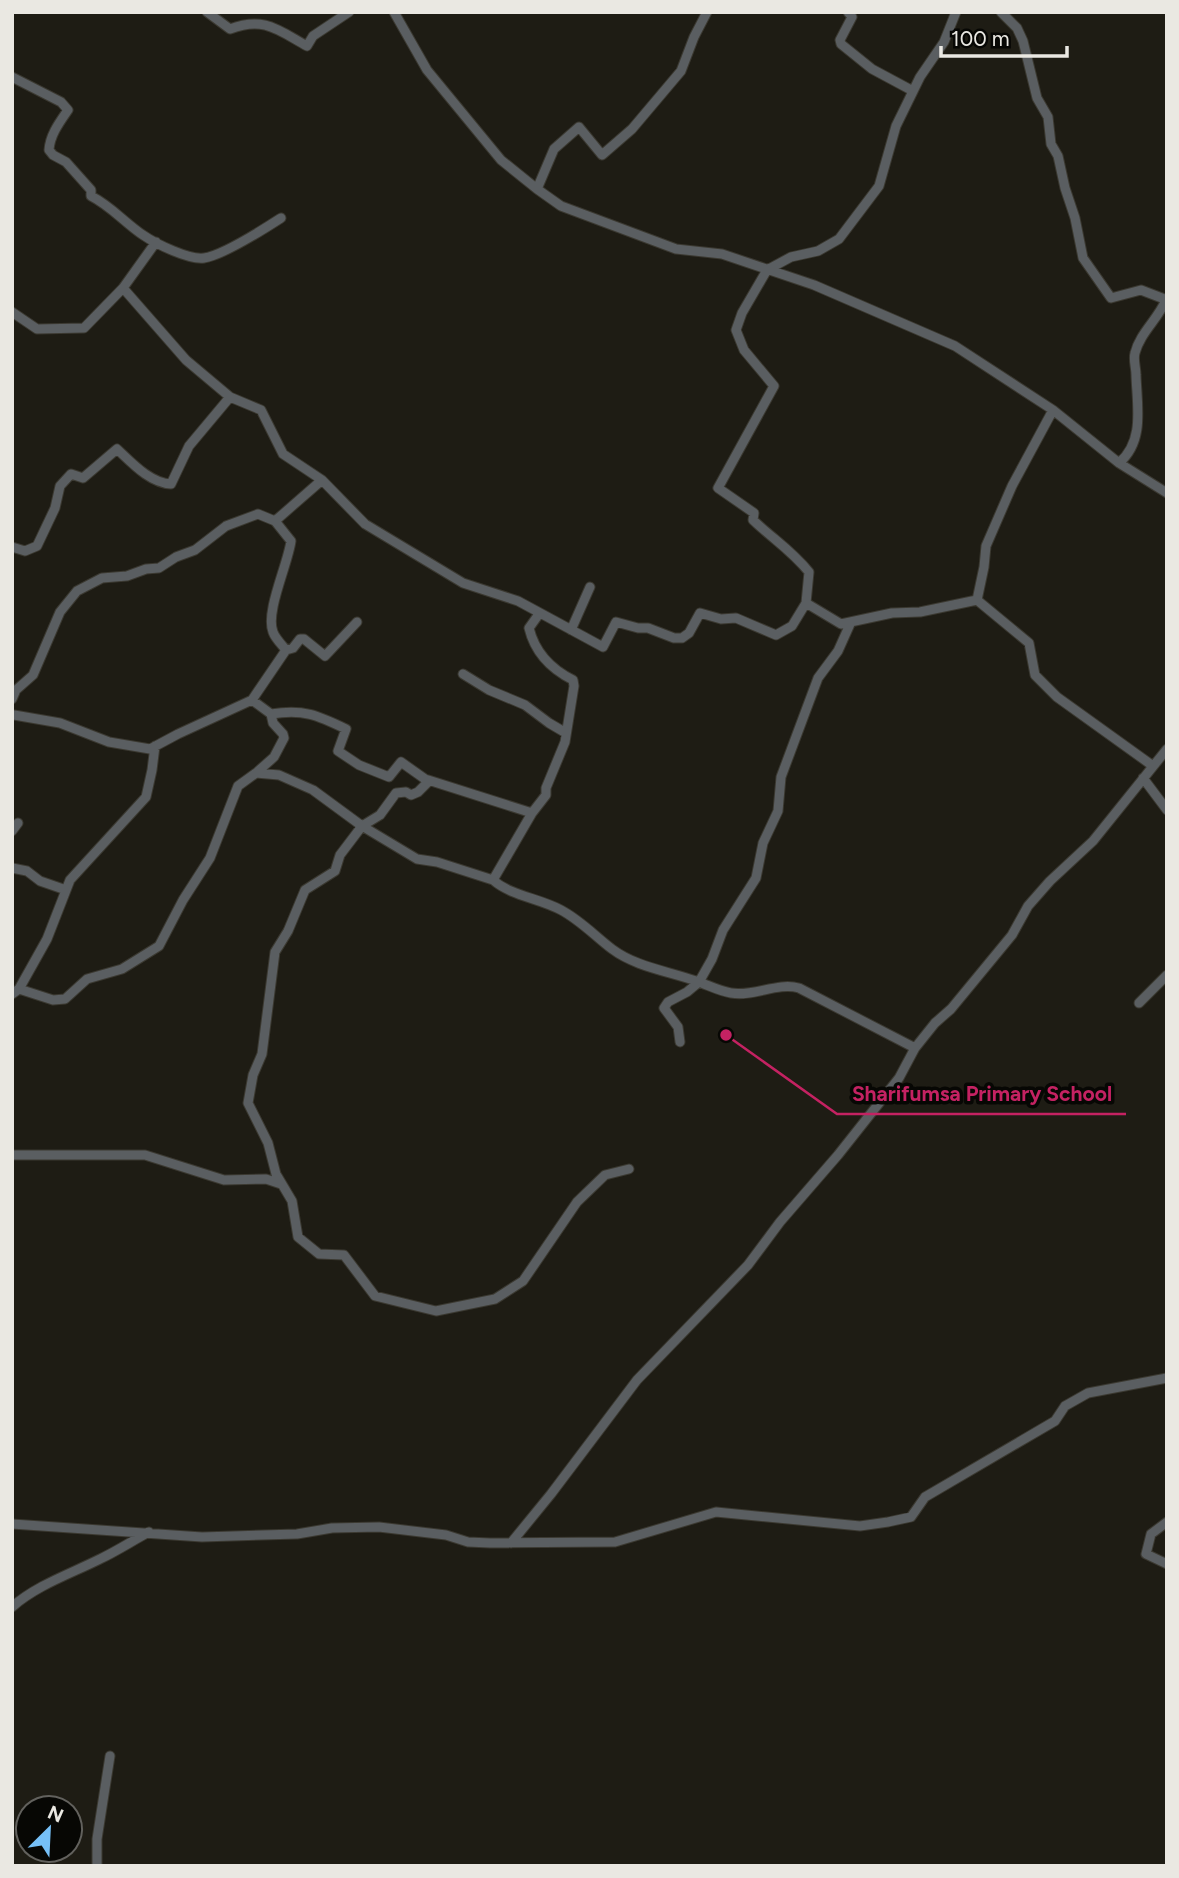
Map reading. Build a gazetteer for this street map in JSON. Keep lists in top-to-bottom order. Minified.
{"places":["Sharifumsa Primary School"],"scale_bar":"100 m","north":"top right"}
